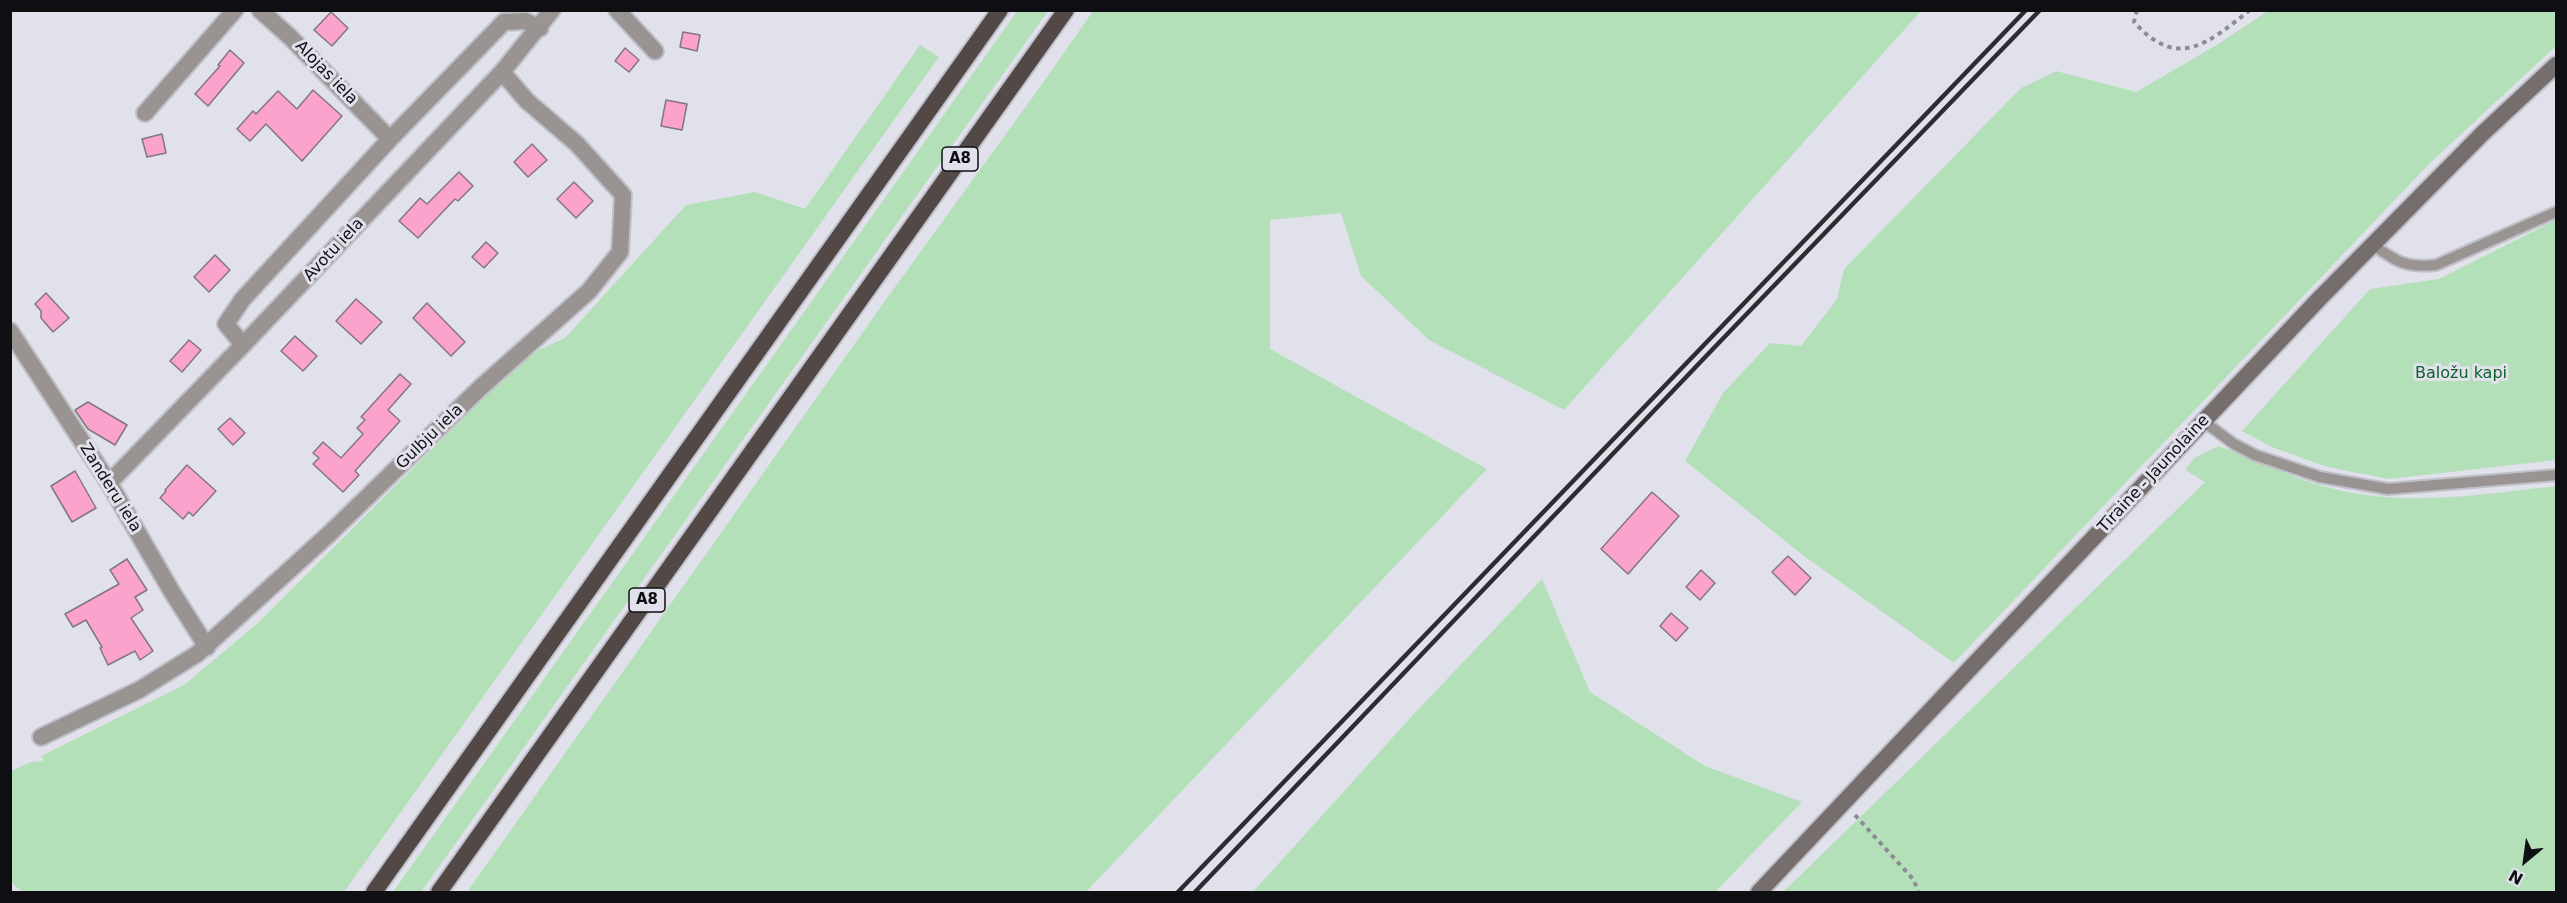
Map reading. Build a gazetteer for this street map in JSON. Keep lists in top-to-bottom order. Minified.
{"streets":{"highway":["A8"],"main road":["Tīraine - Jaunolaine"],"street":["Alojas iela","Avotu iela","Gulbju iela","Zanderu iela"]},"crossings":[["Avotu iela","Gulbju iela"],["Avotu iela","Zanderu iela"],["Gulbju iela","Zanderu iela"]],"parks":["Baložu kapi"],"north":"bottom left"}
